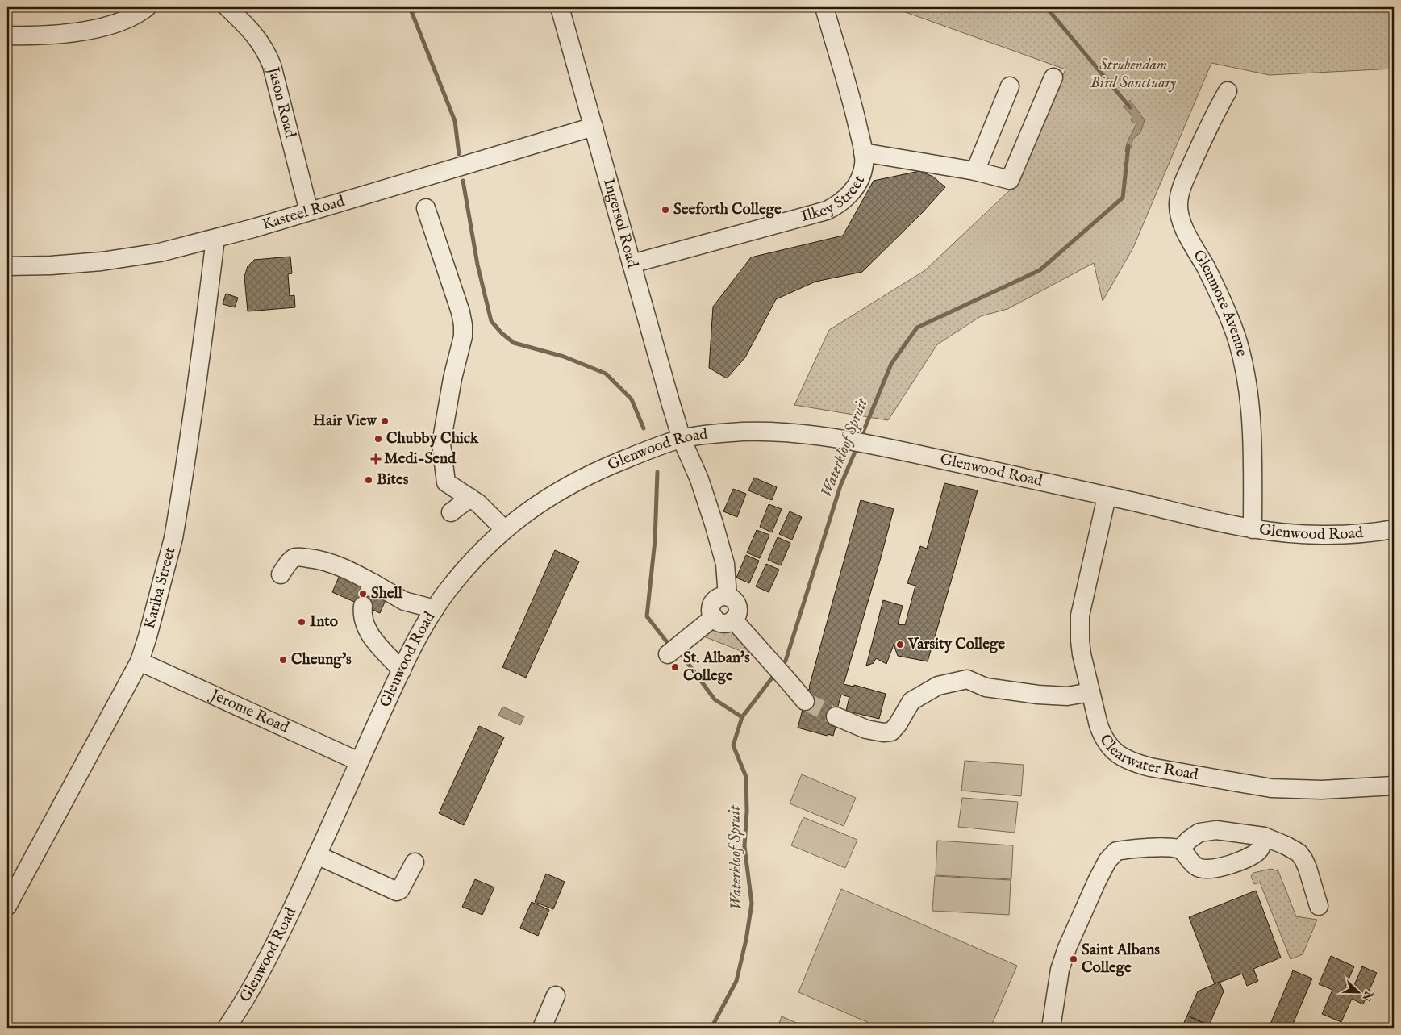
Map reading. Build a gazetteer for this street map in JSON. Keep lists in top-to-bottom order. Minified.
{"streets":{"street":["Jason Road","Ilkey Street","Kasteel Road","Ingersol Road","Glenmore Avenue","Glenwood Road","Kariba Street","Jerome Road","Clearwater Road"]},"crossings":[["Jason Road","Kasteel Road"],["Ilkey Street","Ingersol Road"],["Kasteel Road","Ingersol Road"],["Kasteel Road","Kariba Street"],["Ingersol Road","Glenwood Road"],["Glenmore Avenue","Glenwood Road"],["Glenwood Road","Jerome Road"],["Glenwood Road","Clearwater Road"],["Kariba Street","Jerome Road"]],"water":["Waterkloof Spruit"],"parks":["Strubendam Bird Sanctuary"],"places":{"other":["Seeforth College","Hair View","Chubby Chick","Bites","Shell","Into","Varsity College","Cheung's","St. Alban's College","Saint Albans College"],"health":["Medi-Send"]},"north":"bottom right"}
